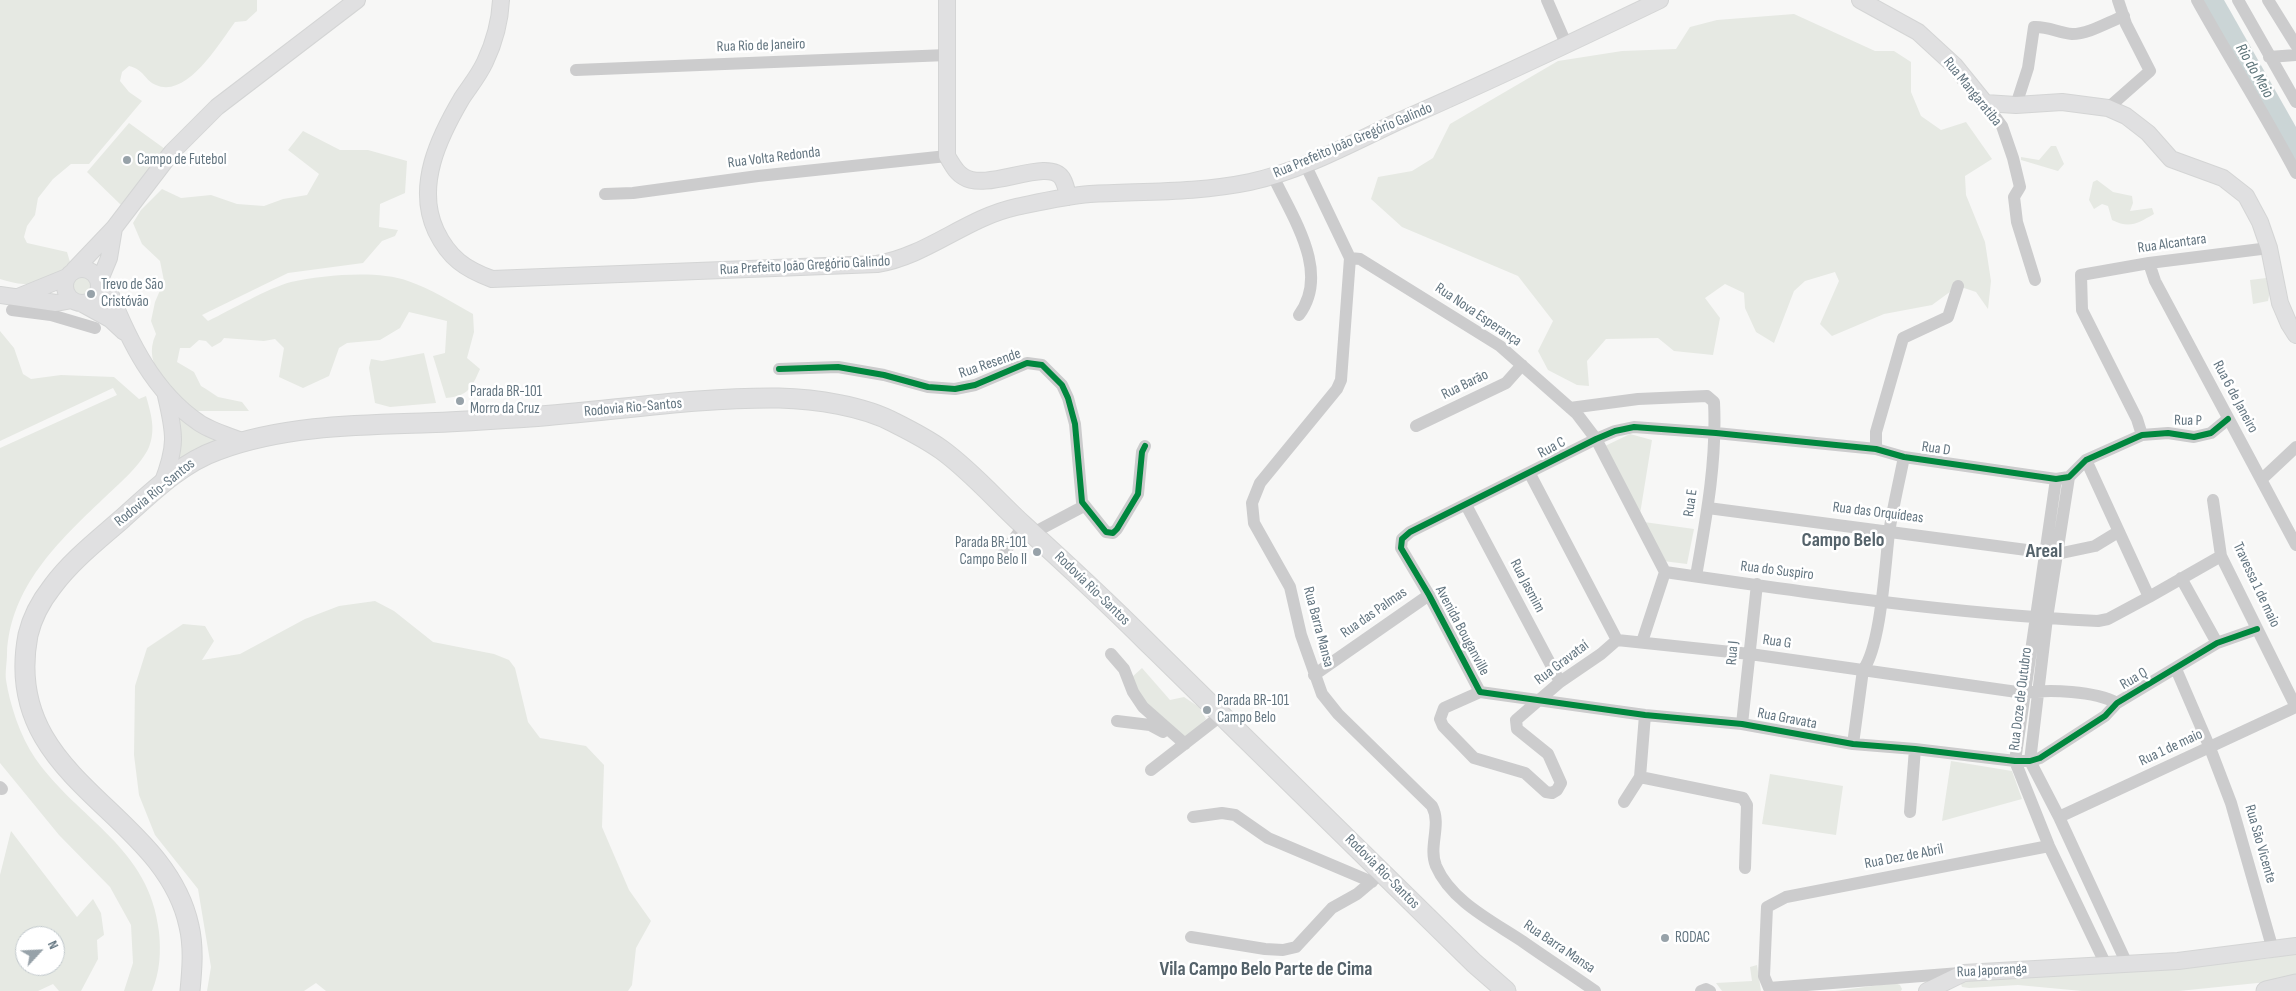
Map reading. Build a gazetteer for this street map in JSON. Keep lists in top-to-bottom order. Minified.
{"streets":{"highway":["Rodovia Rio-Santos"],"main road":["Rua Mangaratiba","Rua Prefeito João Gregório Galindo","Rua Japoranga"],"street":["Rua Rio de Janeiro","Rua Volta Redonda","Rua Alcantara","Rua Nova Esperança","Rua Resende","Rua Barão","Rua 6 de Janeiro","Rua P","Rua C","Rua D","Rua E","Rua das Orquídeas","Rua do Suspiro","Travessa 1 de maio","Rua Jasmim","Rua das Palmas","Rua Barra Mansa","Avenida Bouganville","Rua G","Rua J","Rua Gravataí","Rua Q","Rua Doze de Outubro","Rua Gravata","Rua 1 de maio","Rua São Vicente","Rua Dez de Abril"]},"crossings":[["Rua Mangaratiba","Rua Alcantara"],["Rua Prefeito João Gregório Galindo","Rua Barra Mansa"],["Rua Alcantara","Rua 6 de Janeiro"],["Rua Alcantara","Rua P"],["Rua Nova Esperança","Rua Barão"],["Rua Nova Esperança","Rua C"],["Rua Nova Esperança","Rua E"],["Rua Nova Esperança","Rua Barra Mansa"],["Rua 6 de Janeiro","Rua P"],["Rua C","Rua D"],["Rua C","Rua E"],["Rua C","Rua Jasmim"],["Rua C","Avenida Bouganville"],["Rua D","Rua E"],["Rua D","Rua das Orquídeas"],["Rua D","Rua do Suspiro"],["Rua D","Rua G"],["Rua D","Rua Doze de Outubro"],["Rua D","Rua Gravata"],["Rua E","Rua das Orquídeas"],["Rua E","Rua do Suspiro"],["Rua das Orquídeas","Rua Doze de Outubro"],["Rua do Suspiro","Rua J"],["Rua do Suspiro","Rua Doze de Outubro"],["Travessa 1 de maio","Rua Q"],["Travessa 1 de maio","Rua 1 de maio"],["Rua Jasmim","Rua Gravataí"],["Rua das Palmas","Rua Barra Mansa"],["Rua das Palmas","Avenida Bouganville"],["Avenida Bouganville","Rua Gravataí"],["Avenida Bouganville","Rua Gravata"],["Rua G","Rua J"],["Rua G","Rua Gravataí"],["Rua G","Rua Q"],["Rua G","Rua Doze de Outubro"],["Rua J","Rua Gravata"],["Rua Gravataí","Rua Gravata"],["Rua Q","Rua Doze de Outubro"],["Rua Q","Rua Gravata"],["Rua Q","Rua São Vicente"],["Rua Doze de Outubro","Rua Gravata"],["Rua Doze de Outubro","Rua 1 de maio"],["Rua Doze de Outubro","Rua Dez de Abril"],["Rua Doze de Outubro","Rua Japoranga"],["Rua 1 de maio","Rua São Vicente"],["Rua São Vicente","Rua Japoranga"],["Rua Dez de Abril","Rua Japoranga"]],"districts":["Campo Belo","Areal","Vila Campo Belo Parte de Cima"],"water":["Rio do Meio"],"places":["Campo de Futebol","Trevo de São Cristóvão","Parada BR-101 Morro da Cruz","Parada BR-101 Campo Belo II","Parada BR-101 Campo Belo","RODAC"],"north":"top right"}
